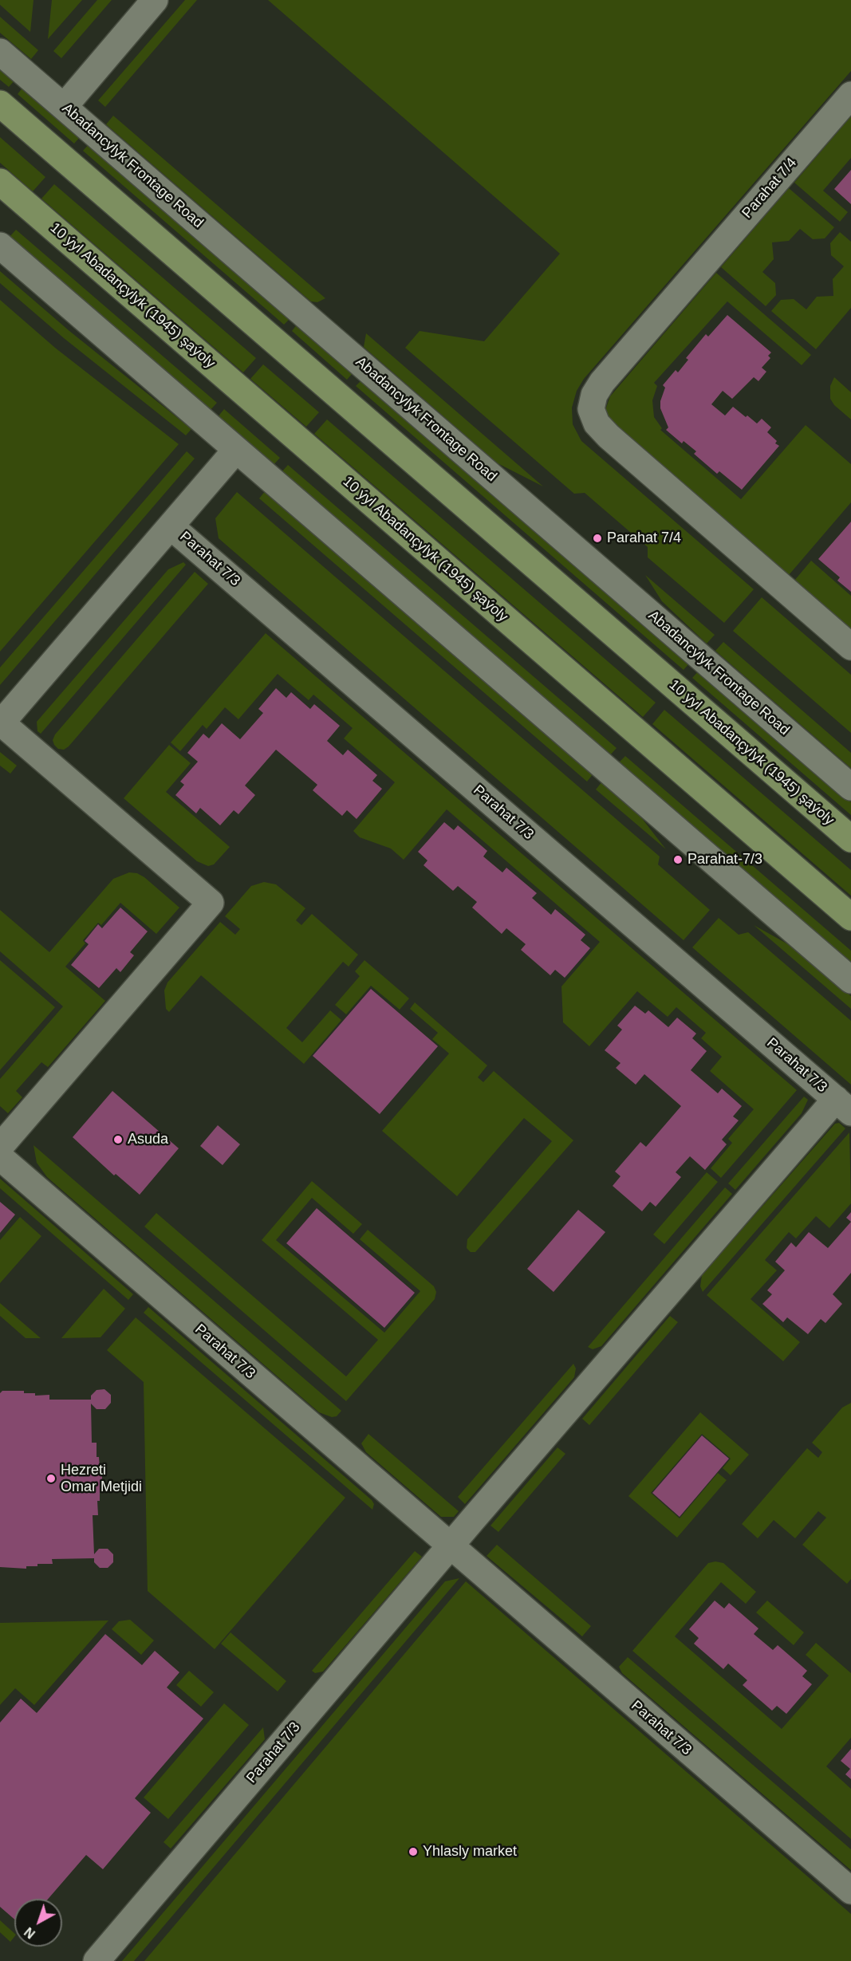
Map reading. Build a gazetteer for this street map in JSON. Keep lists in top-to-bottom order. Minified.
{"streets":{"main road":["10 ýyl Abadançylyk (1945) şaýoly"],"street":["Abadancylyk Frontage Road","Parahat 7/4","Parahat 7/3"]},"places":["Parahat 7/4","Parahat-7/3","Asuda","Hezreti Omar Metjidi","Yhlasly market"],"north":"bottom left"}
